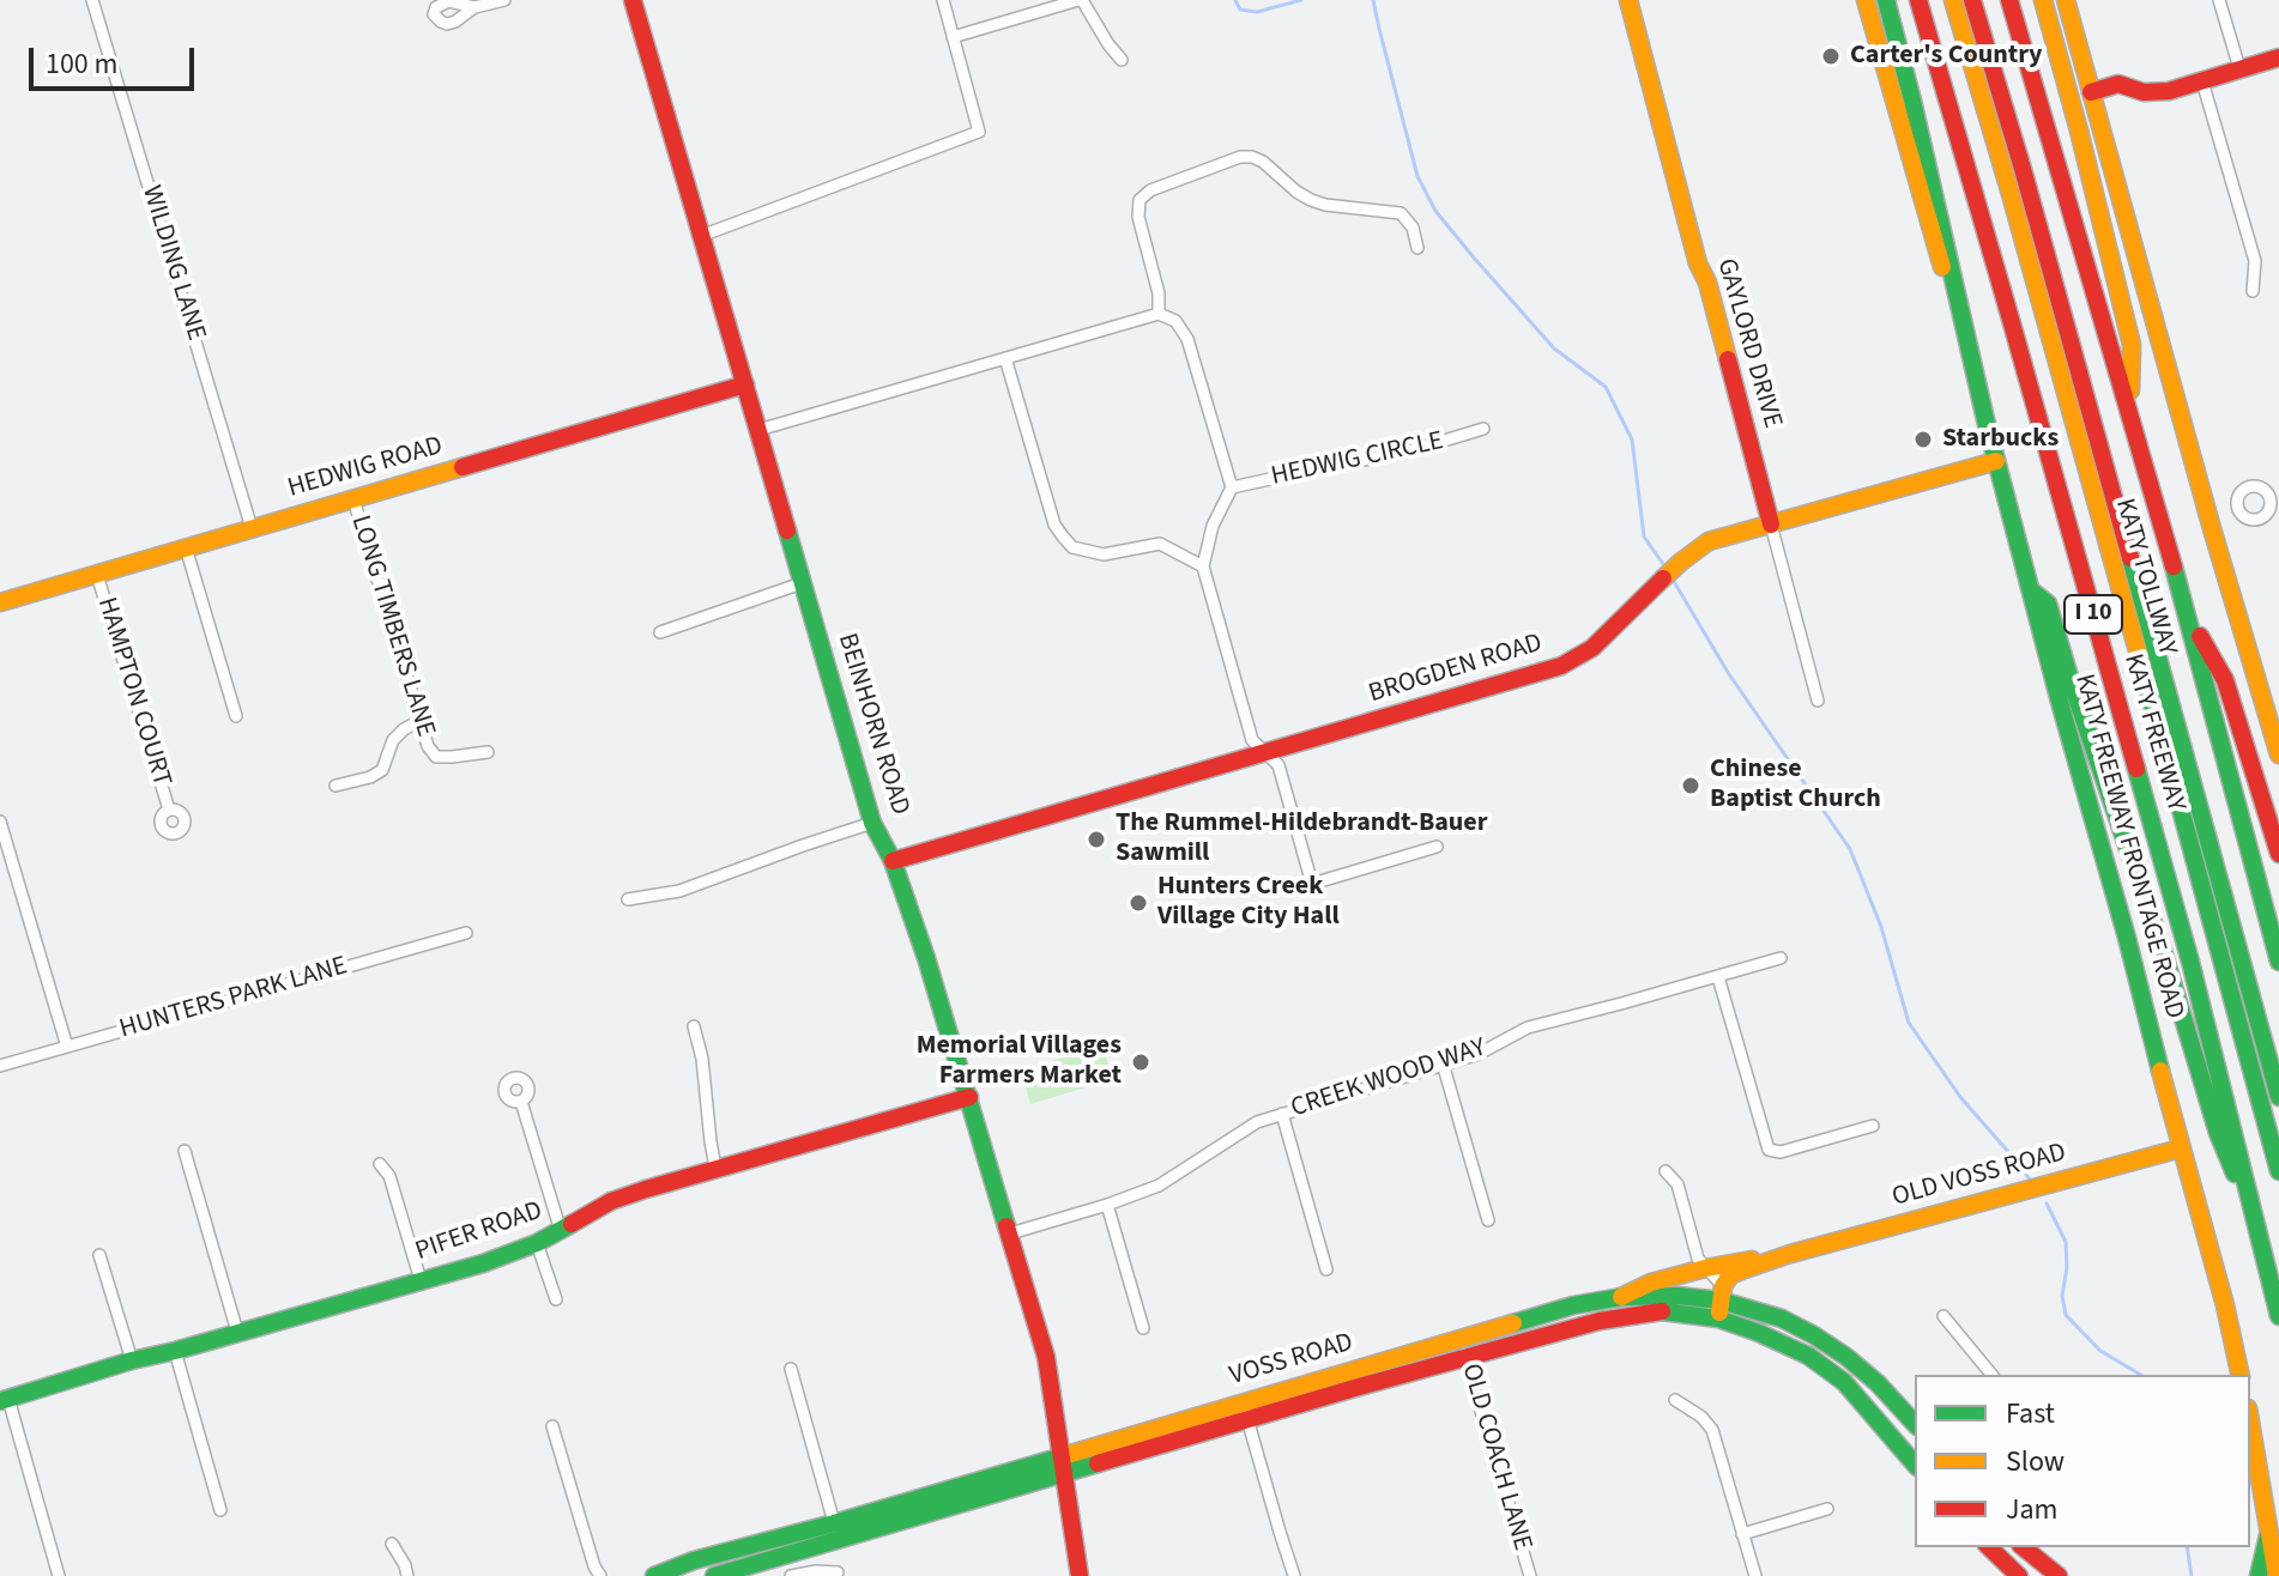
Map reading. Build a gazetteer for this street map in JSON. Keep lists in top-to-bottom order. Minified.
{"streets":{"main road":["GAYLORD DRIVE","HEDWIG ROAD","KATY TOLLWAY","I 10","BROGDEN ROAD","BEINHORN ROAD","KATY FREEWAY","KATY FREEWAY FRONTAGE ROAD","OLD VOSS ROAD","PIFER ROAD","VOSS ROAD"],"street":["WILDING LANE","HEDWIG CIRCLE","LONG TIMBERS LANE","HAMPTON COURT","HUNTERS PARK LANE","CREEK WOOD WAY","OLD COACH LANE"]},"crossings":[["WILDING LANE","HEDWIG ROAD"],["GAYLORD DRIVE","BROGDEN ROAD"],["HEDWIG ROAD","LONG TIMBERS LANE"],["HEDWIG ROAD","HAMPTON COURT"],["HEDWIG ROAD","BEINHORN ROAD"],["BROGDEN ROAD","BEINHORN ROAD"],["BROGDEN ROAD","KATY FREEWAY FRONTAGE ROAD"],["BEINHORN ROAD","CREEK WOOD WAY"],["BEINHORN ROAD","PIFER ROAD"],["BEINHORN ROAD","VOSS ROAD"],["KATY FREEWAY FRONTAGE ROAD","OLD VOSS ROAD"],["OLD VOSS ROAD","VOSS ROAD"],["VOSS ROAD","OLD COACH LANE"]],"places":["Carter's Country","Starbucks","Chinese Baptist Church","The Rummel-Hildebrandt-Bauer Sawmill","Hunters Creek Village City Hall","Memorial Villages Farmers Market"],"legend":["Fast","Slow","Jam"],"scale_bar":"100 m"}
